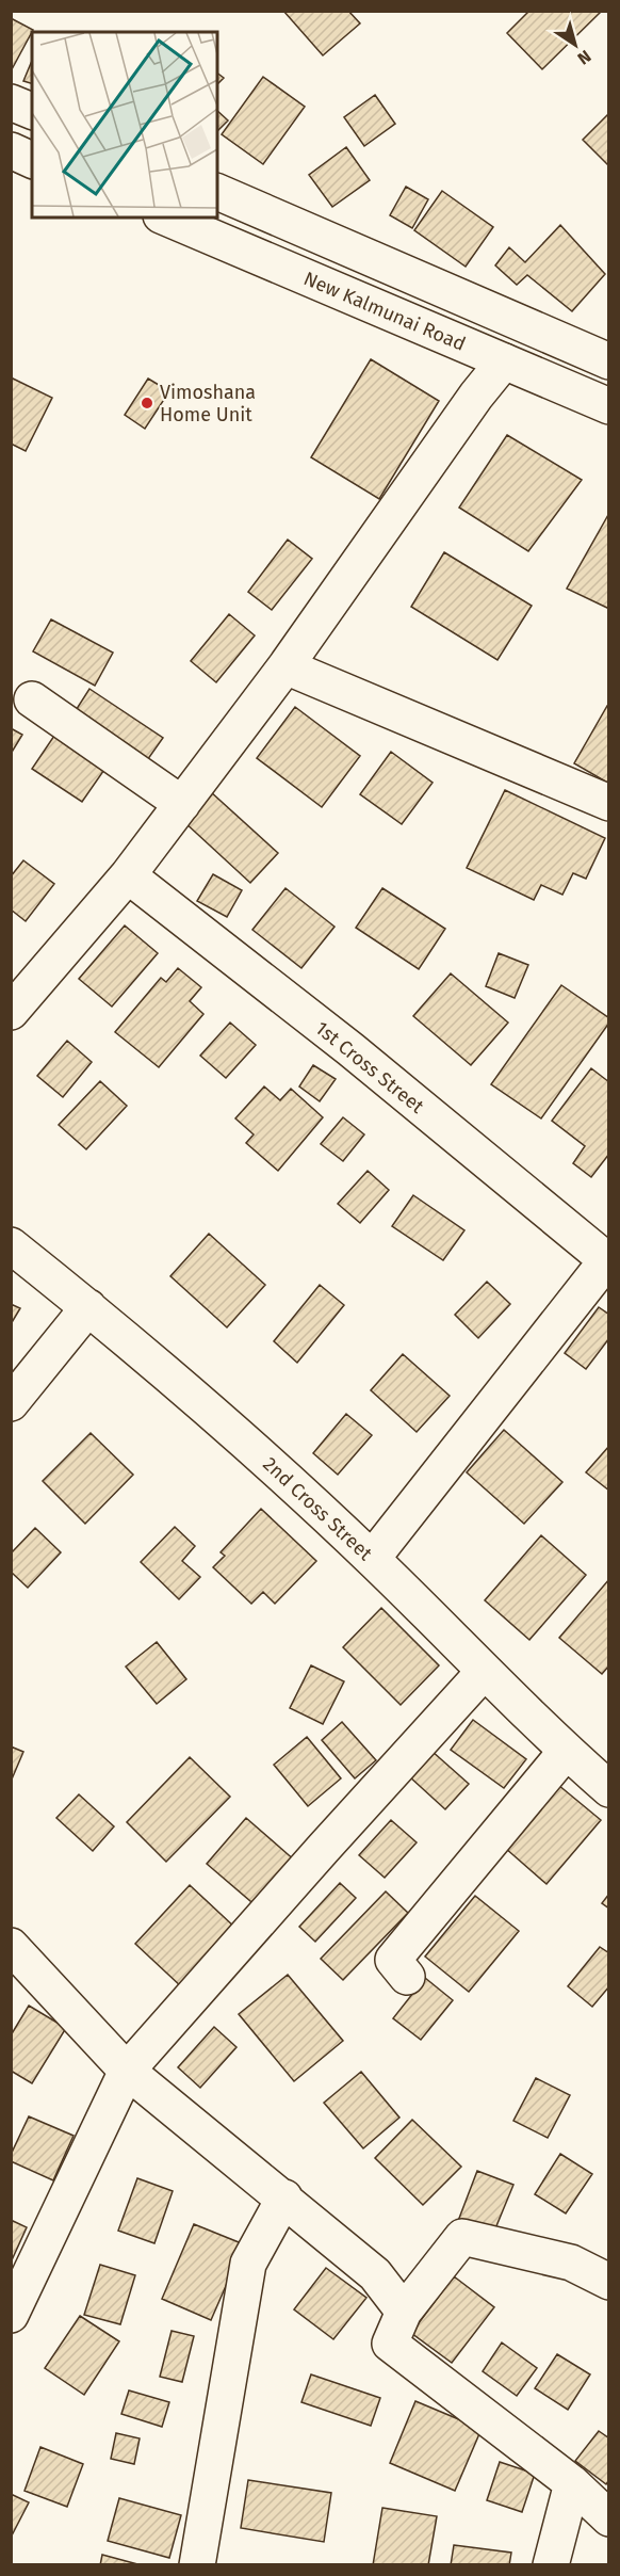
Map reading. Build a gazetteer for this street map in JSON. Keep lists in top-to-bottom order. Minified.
{"streets":{"main road":["New Kalmunai Road","1st Cross Street","2nd Cross Street"]},"places":["Vimoshana Home Unit"],"north":"bottom right"}
